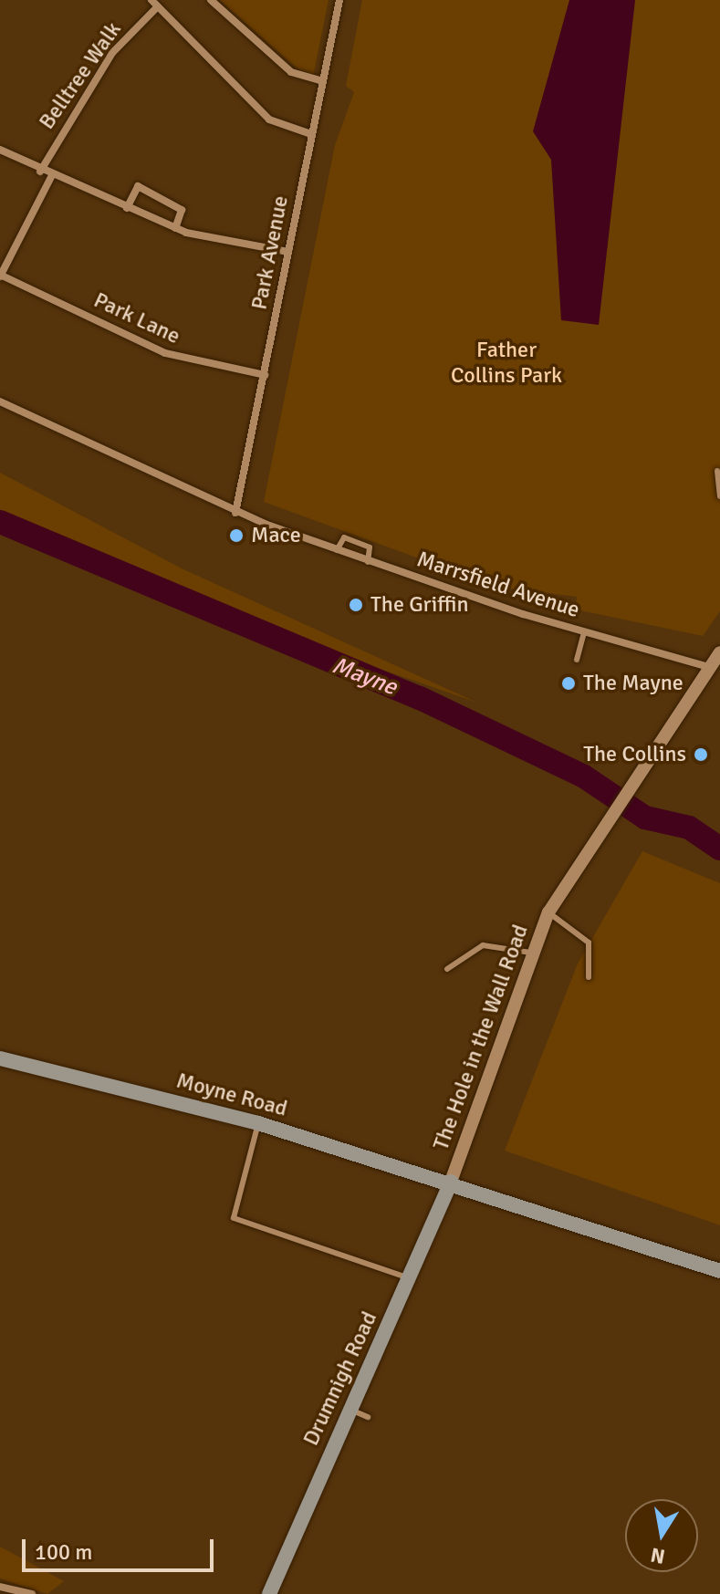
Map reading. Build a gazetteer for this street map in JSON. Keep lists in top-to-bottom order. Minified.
{"streets":{"main road":["Moyne Road","Drumnigh Road"],"street":["Belltree Walk","Park Avenue","Park Lane","Marrsfield Avenue","The Hole in the Wall Road"]},"crossings":[["Park Avenue","Park Lane"],["Park Avenue","Marrsfield Avenue"],["Marrsfield Avenue","The Hole in the Wall Road"],["The Hole in the Wall Road","Moyne Road"],["The Hole in the Wall Road","Drumnigh Road"],["Moyne Road","Drumnigh Road"]],"water":["Mayne"],"parks":["Father Collins Park"],"places":["Mace","The Griffin","The Mayne","The Collins"],"scale_bar":"100 m","north":"bottom"}
